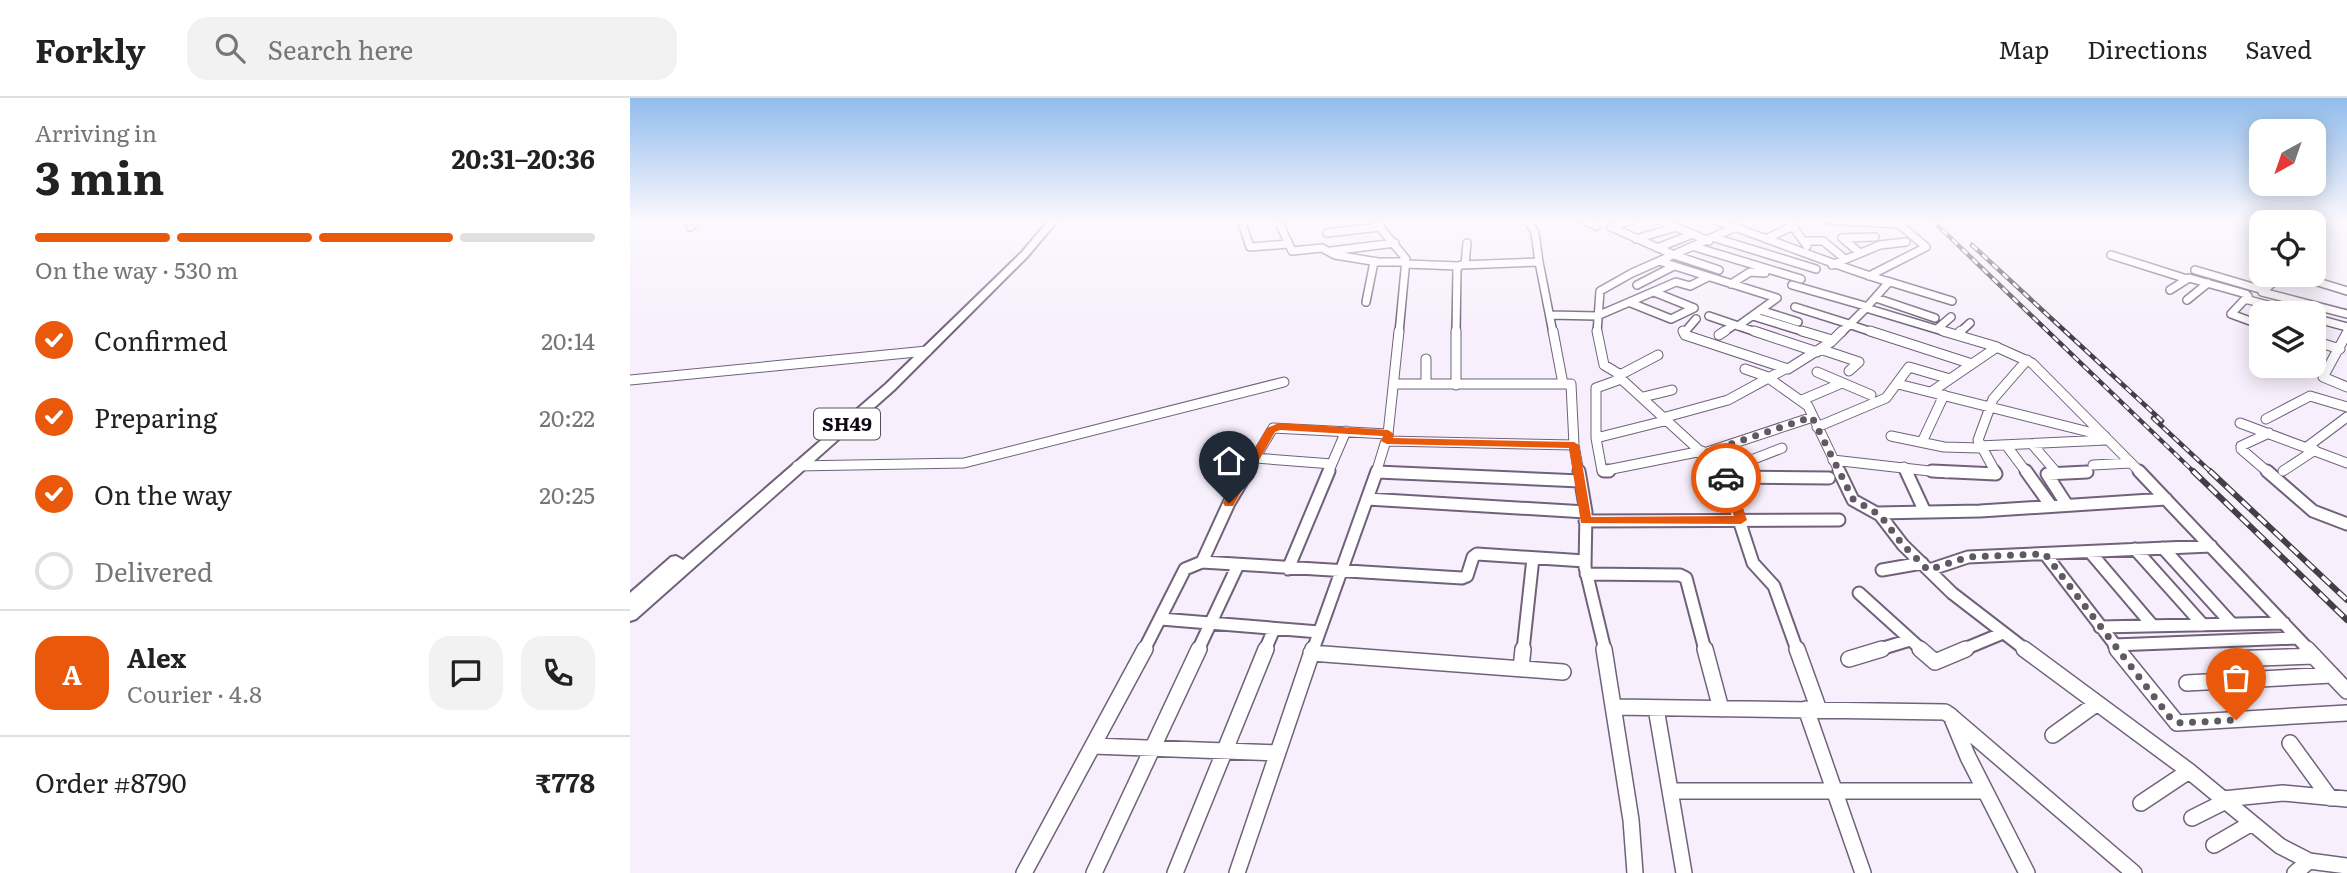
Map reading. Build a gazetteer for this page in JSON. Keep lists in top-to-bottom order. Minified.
{"streets":{"main road":["SH49"]},"north":"bottom left","page":{"header":"Forkly","search":"Search here","nav":["Map","Directions","Saved"],"heading":["3 min","Arriving in","20:31–20:36"],"panel":["Alex","Courier · 4.8","Order #8790","₹778"],"bar":"On the way · 530 m","list":[["Confirmed","20:14"],["Preparing","20:22"],["On the way","20:25"],"Delivered"],"round":"A"}}
